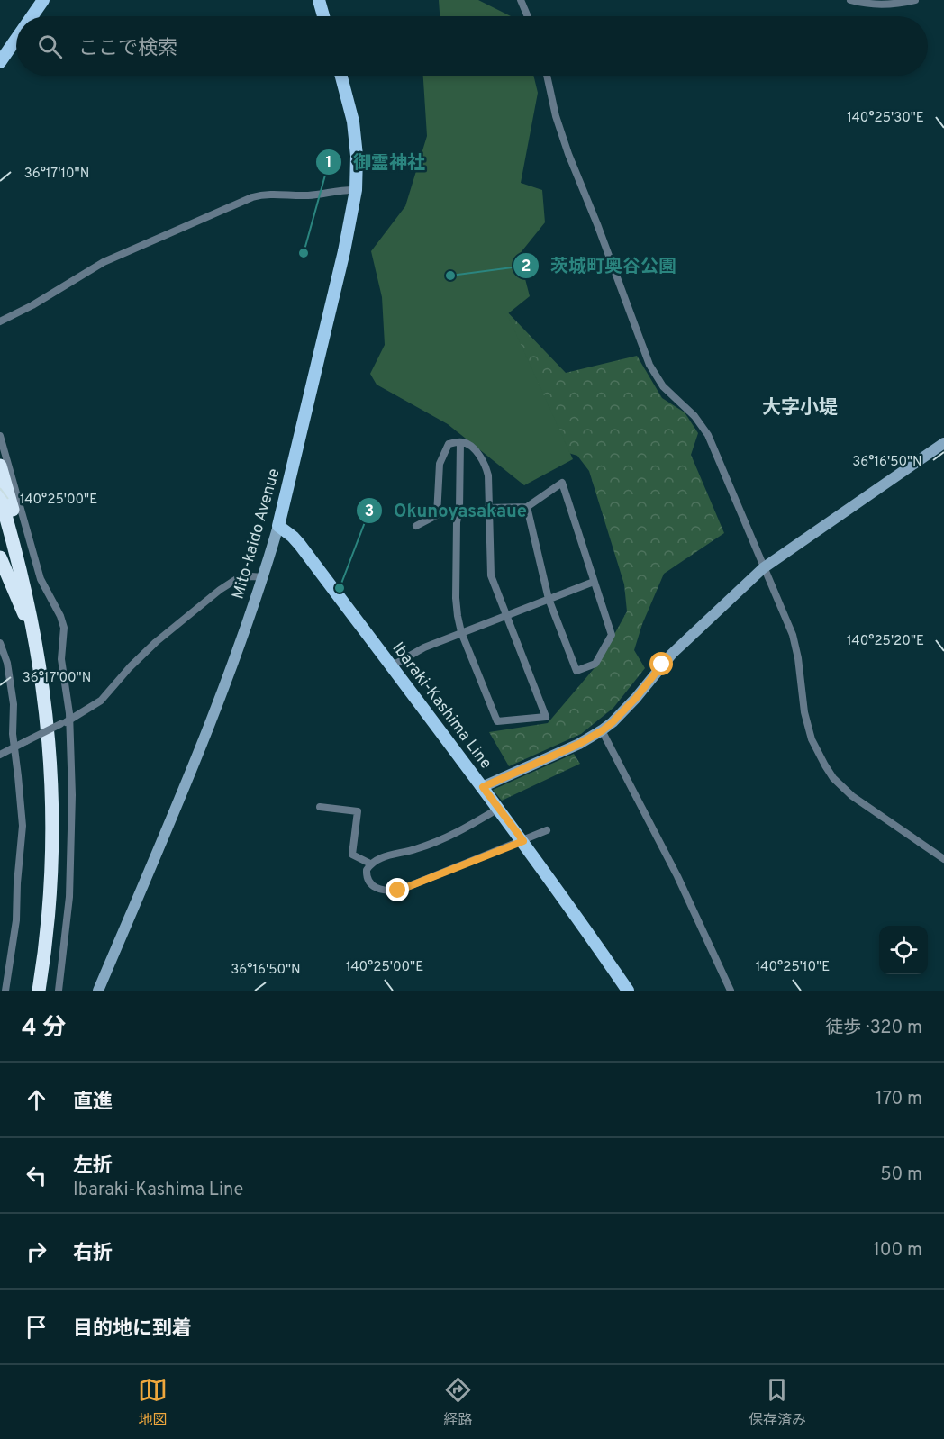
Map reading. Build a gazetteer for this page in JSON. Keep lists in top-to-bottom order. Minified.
{"streets":{"main road":["Mito-kaido Avenue","Ibaraki-Kashima Line"]},"crossings":[["Mito-kaido Avenue","Ibaraki-Kashima Line"]],"districts":["大字小堤"],"places":["御霊神社","茨城町奥谷公園","Okunoyasakaue"],"page":{"search":"ここで検索","heading":["4 分","徒歩 · 320 m"],"list":[["直進","170 m"],["左折","Ibaraki-Kashima Line","50 m"],["右折","100 m"],"目的地に到着"],"nav":["地図","経路","保存済み"]},"coordinates":["140°25'30\"E","36°17'10\"N","36°16'50\"N","140°25'00\"E","140°25'20\"E","36°17'00\"N","140°25'10\"E"]}
